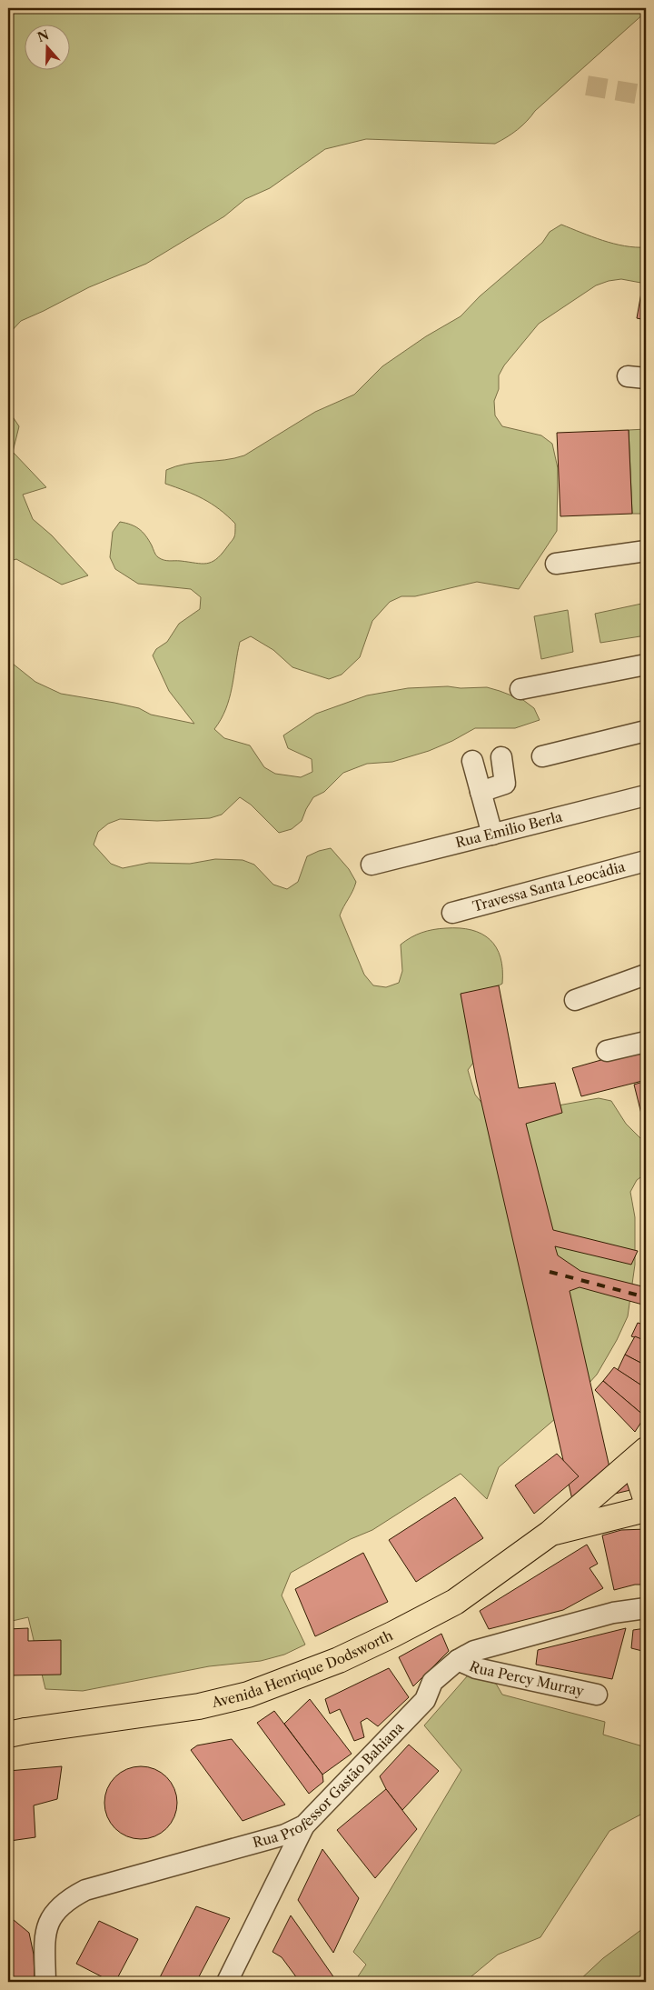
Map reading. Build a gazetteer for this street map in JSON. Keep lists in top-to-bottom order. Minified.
{"streets":{"main road":["Avenida Henrique Dodsworth"],"street":["Rua Emilio Berla","Travessa Santa Leocádia","Rua Percy Murray","Rua Professor Gastão Bahiana"]},"crossings":[["Rua Percy Murray","Rua Professor Gastão Bahiana"]],"north":"top"}
